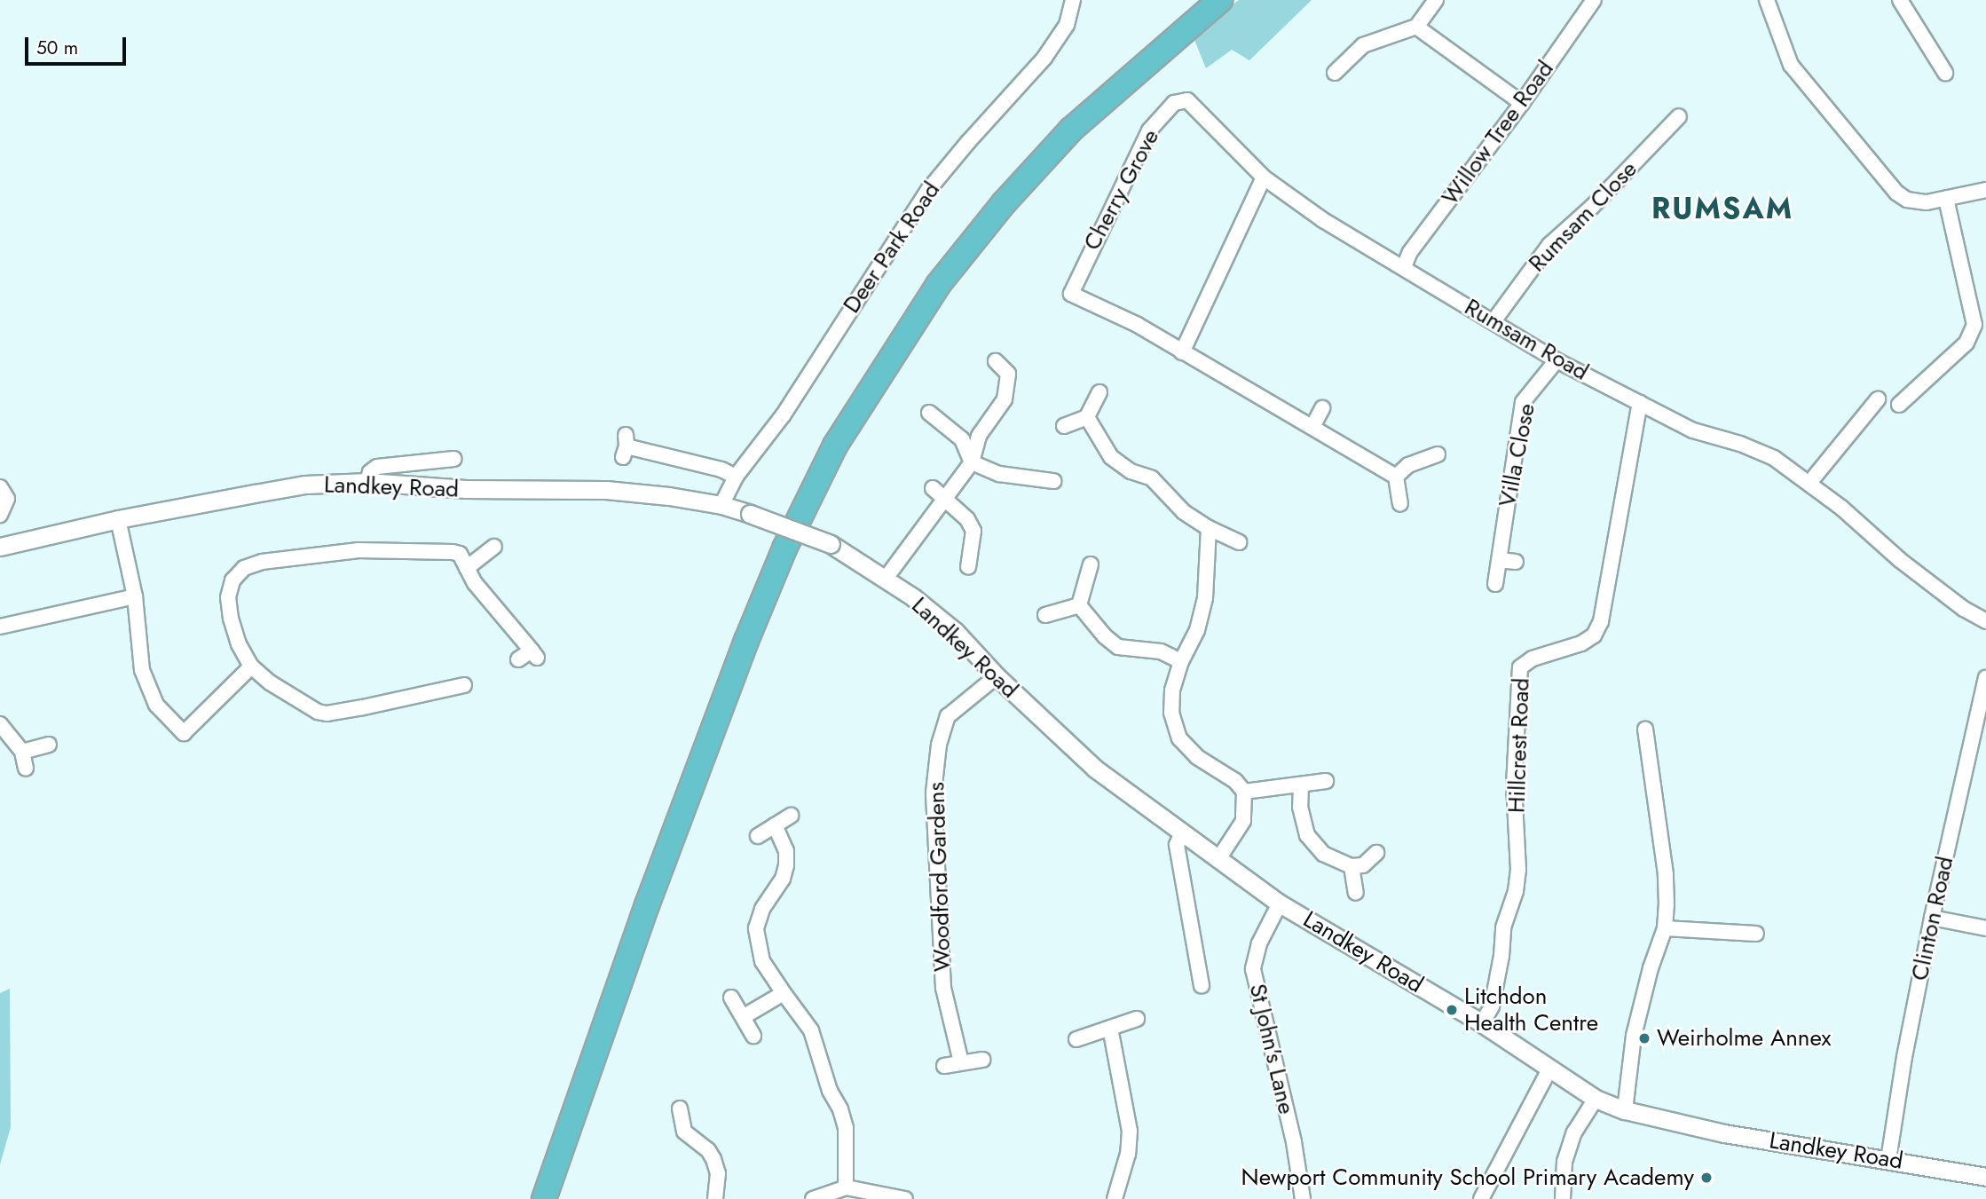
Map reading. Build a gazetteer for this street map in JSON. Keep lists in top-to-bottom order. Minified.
{"streets":{"street":["Willow Tree Road","Cherry Grove","Rumsam Close","Deer Park Road","Rumsam Road","Villa Close","Landkey Road","Hillcrest Road","Woodford Gardens","Clinton Road","St John's Lane"]},"crossings":[["Willow Tree Road","Rumsam Road"],["Cherry Grove","Rumsam Road"],["Rumsam Close","Rumsam Road"],["Deer Park Road","Landkey Road"],["Rumsam Road","Villa Close"],["Rumsam Road","Hillcrest Road"],["Landkey Road","Hillcrest Road"],["Landkey Road","Woodford Gardens"],["Landkey Road","Clinton Road"],["Landkey Road","St John's Lane"]],"districts":["RUMSAM"],"places":["Litchdon Health Centre","Weirholme Annex","Newport Community School Primary Academy"],"scale_bar":"50 m"}
